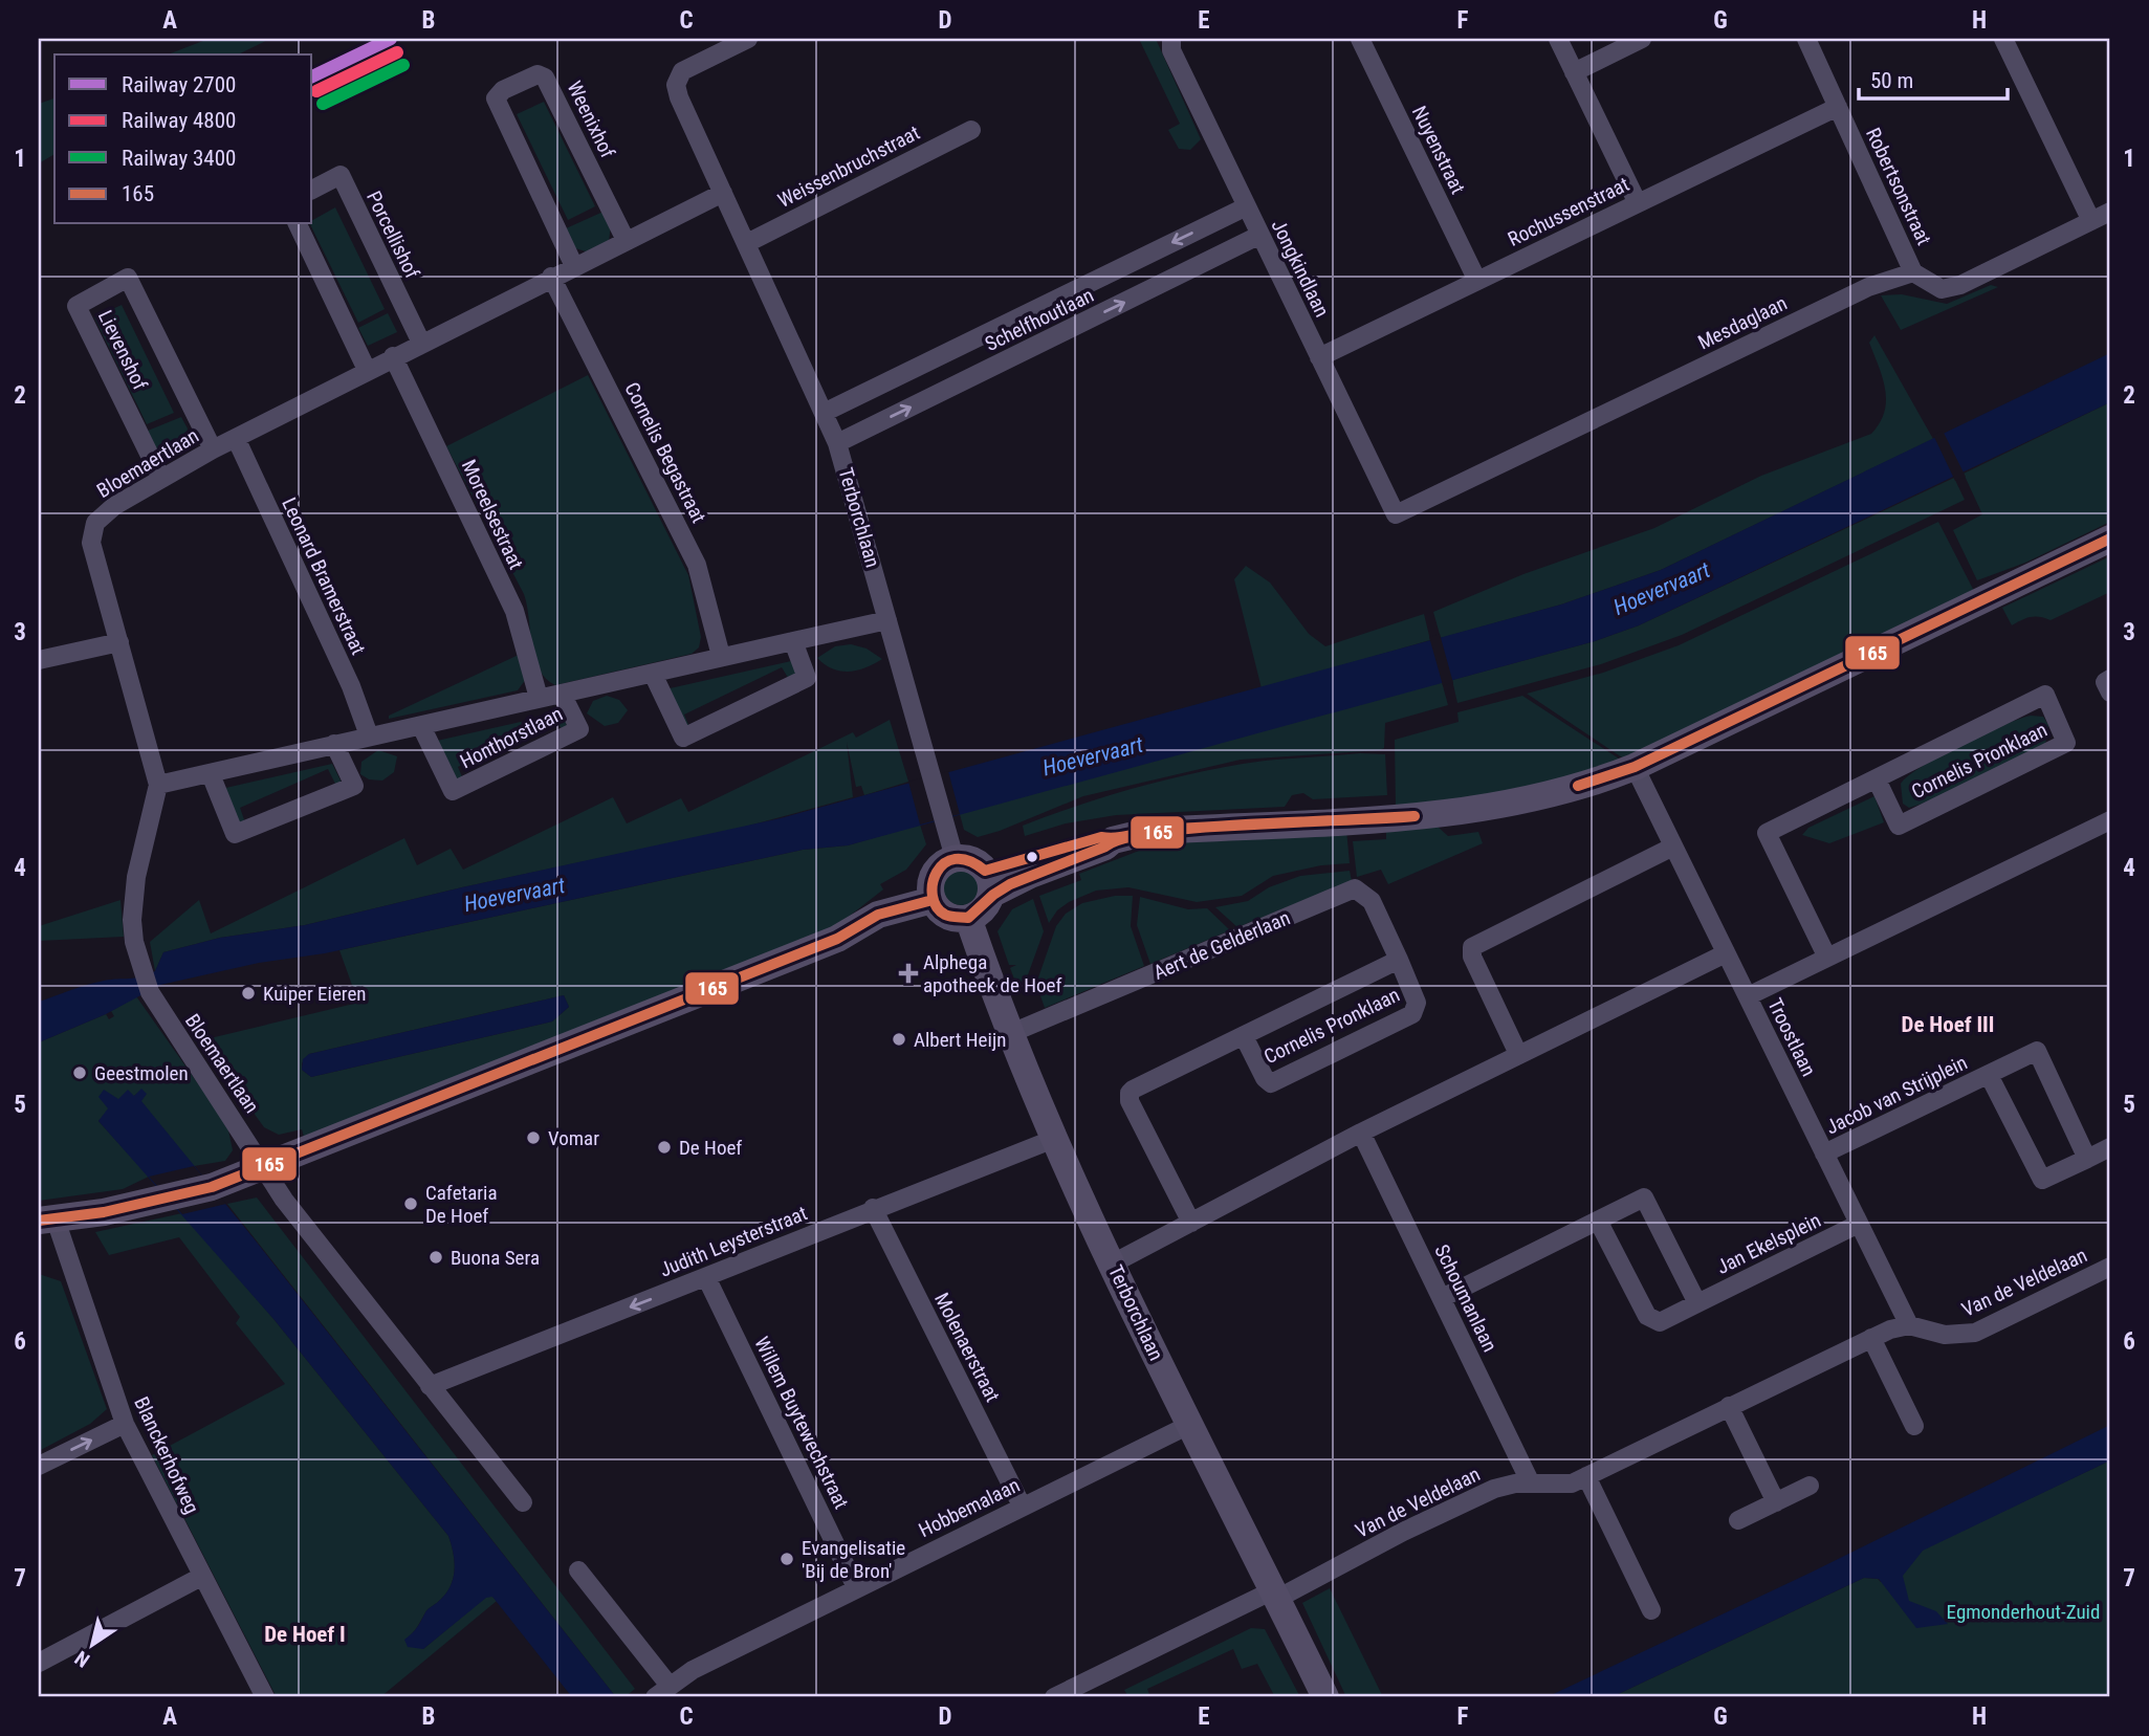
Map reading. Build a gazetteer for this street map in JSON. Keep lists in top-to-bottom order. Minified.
{"streets":{"street":["Weenixhof","Nuyenstraat","Weissenbruchstraat","Robertsonstraat","Rochussenstraat","Porcellishof","Jongkindlaan","Schelfhoutlaan","Mesdaglaan","Lievenshof","Cornelis Begastraat","Bloemaertlaan","Moreelsestraat","Terborchlaan","Leonard Bramerstraat","Honthorstlaan","Cornelis Pronklaan","Aert de Gelderlaan","Troostlaan","Jacob van Strijplein","Judith Leysterstraat","Jan Ekelsplein","Van de Veldelaan","Schoumanlaan","Molenaerstraat","Willem Buytewechstraat","Blanckerhofweg","Hobbemalaan"]},"crossings":[["Weenixhof","Bloemaertlaan"],["Nuyenstraat","Rochussenstraat"],["Weissenbruchstraat","Terborchlaan"],["Robertsonstraat","Rochussenstraat"],["Robertsonstraat","Mesdaglaan"],["Rochussenstraat","Jongkindlaan"],["Porcellishof","Bloemaertlaan"],["Jongkindlaan","Schelfhoutlaan"],["Jongkindlaan","Mesdaglaan"],["Schelfhoutlaan","Terborchlaan"],["Lievenshof","Bloemaertlaan"],["Cornelis Begastraat","Bloemaertlaan"],["Cornelis Begastraat","Honthorstlaan"],["Bloemaertlaan","Moreelsestraat"],["Bloemaertlaan","Terborchlaan"],["Bloemaertlaan","Leonard Bramerstraat"],["Bloemaertlaan","Honthorstlaan"],["Moreelsestraat","Honthorstlaan"],["Terborchlaan","Aert de Gelderlaan"],["Terborchlaan","Judith Leysterstraat"],["Terborchlaan","Van de Veldelaan"],["Terborchlaan","Hobbemalaan"],["Leonard Bramerstraat","Honthorstlaan"],["Cornelis Pronklaan","Aert de Gelderlaan"],["Troostlaan","Jacob van Strijplein"],["Troostlaan","Jan Ekelsplein"],["Troostlaan","Van de Veldelaan"],["Judith Leysterstraat","Molenaerstraat"],["Judith Leysterstraat","Willem Buytewechstraat"],["Van de Veldelaan","Schoumanlaan"],["Molenaerstraat","Hobbemalaan"],["Willem Buytewechstraat","Hobbemalaan"]],"one_way":["Judith Leysterstraat"],"districts":["De Hoef III","De Hoef I"],"water":["Hoevervaart"],"parks":["Egmonderhout-Zuid"],"places":{"health":["Alphega apotheek de Hoef"],"other":["Kuiper Eieren","Albert Heijn","Geestmolen","Vomar","De Hoef","Cafetaria De Hoef","Buona Sera","Evangelisatie 'Bij de Bron'"]},"lines":["rail line 2700","rail line 4800","rail line 3400","transit line 165"],"legend":["Railway 2700","Railway 4800","Railway 3400","165"],"scale_bar":"50 m","north":"bottom left","grid":{"columns":["A","B","C","D","E","F","G","H"],"rows":["1","2","3","4","5","6","7"]}}
